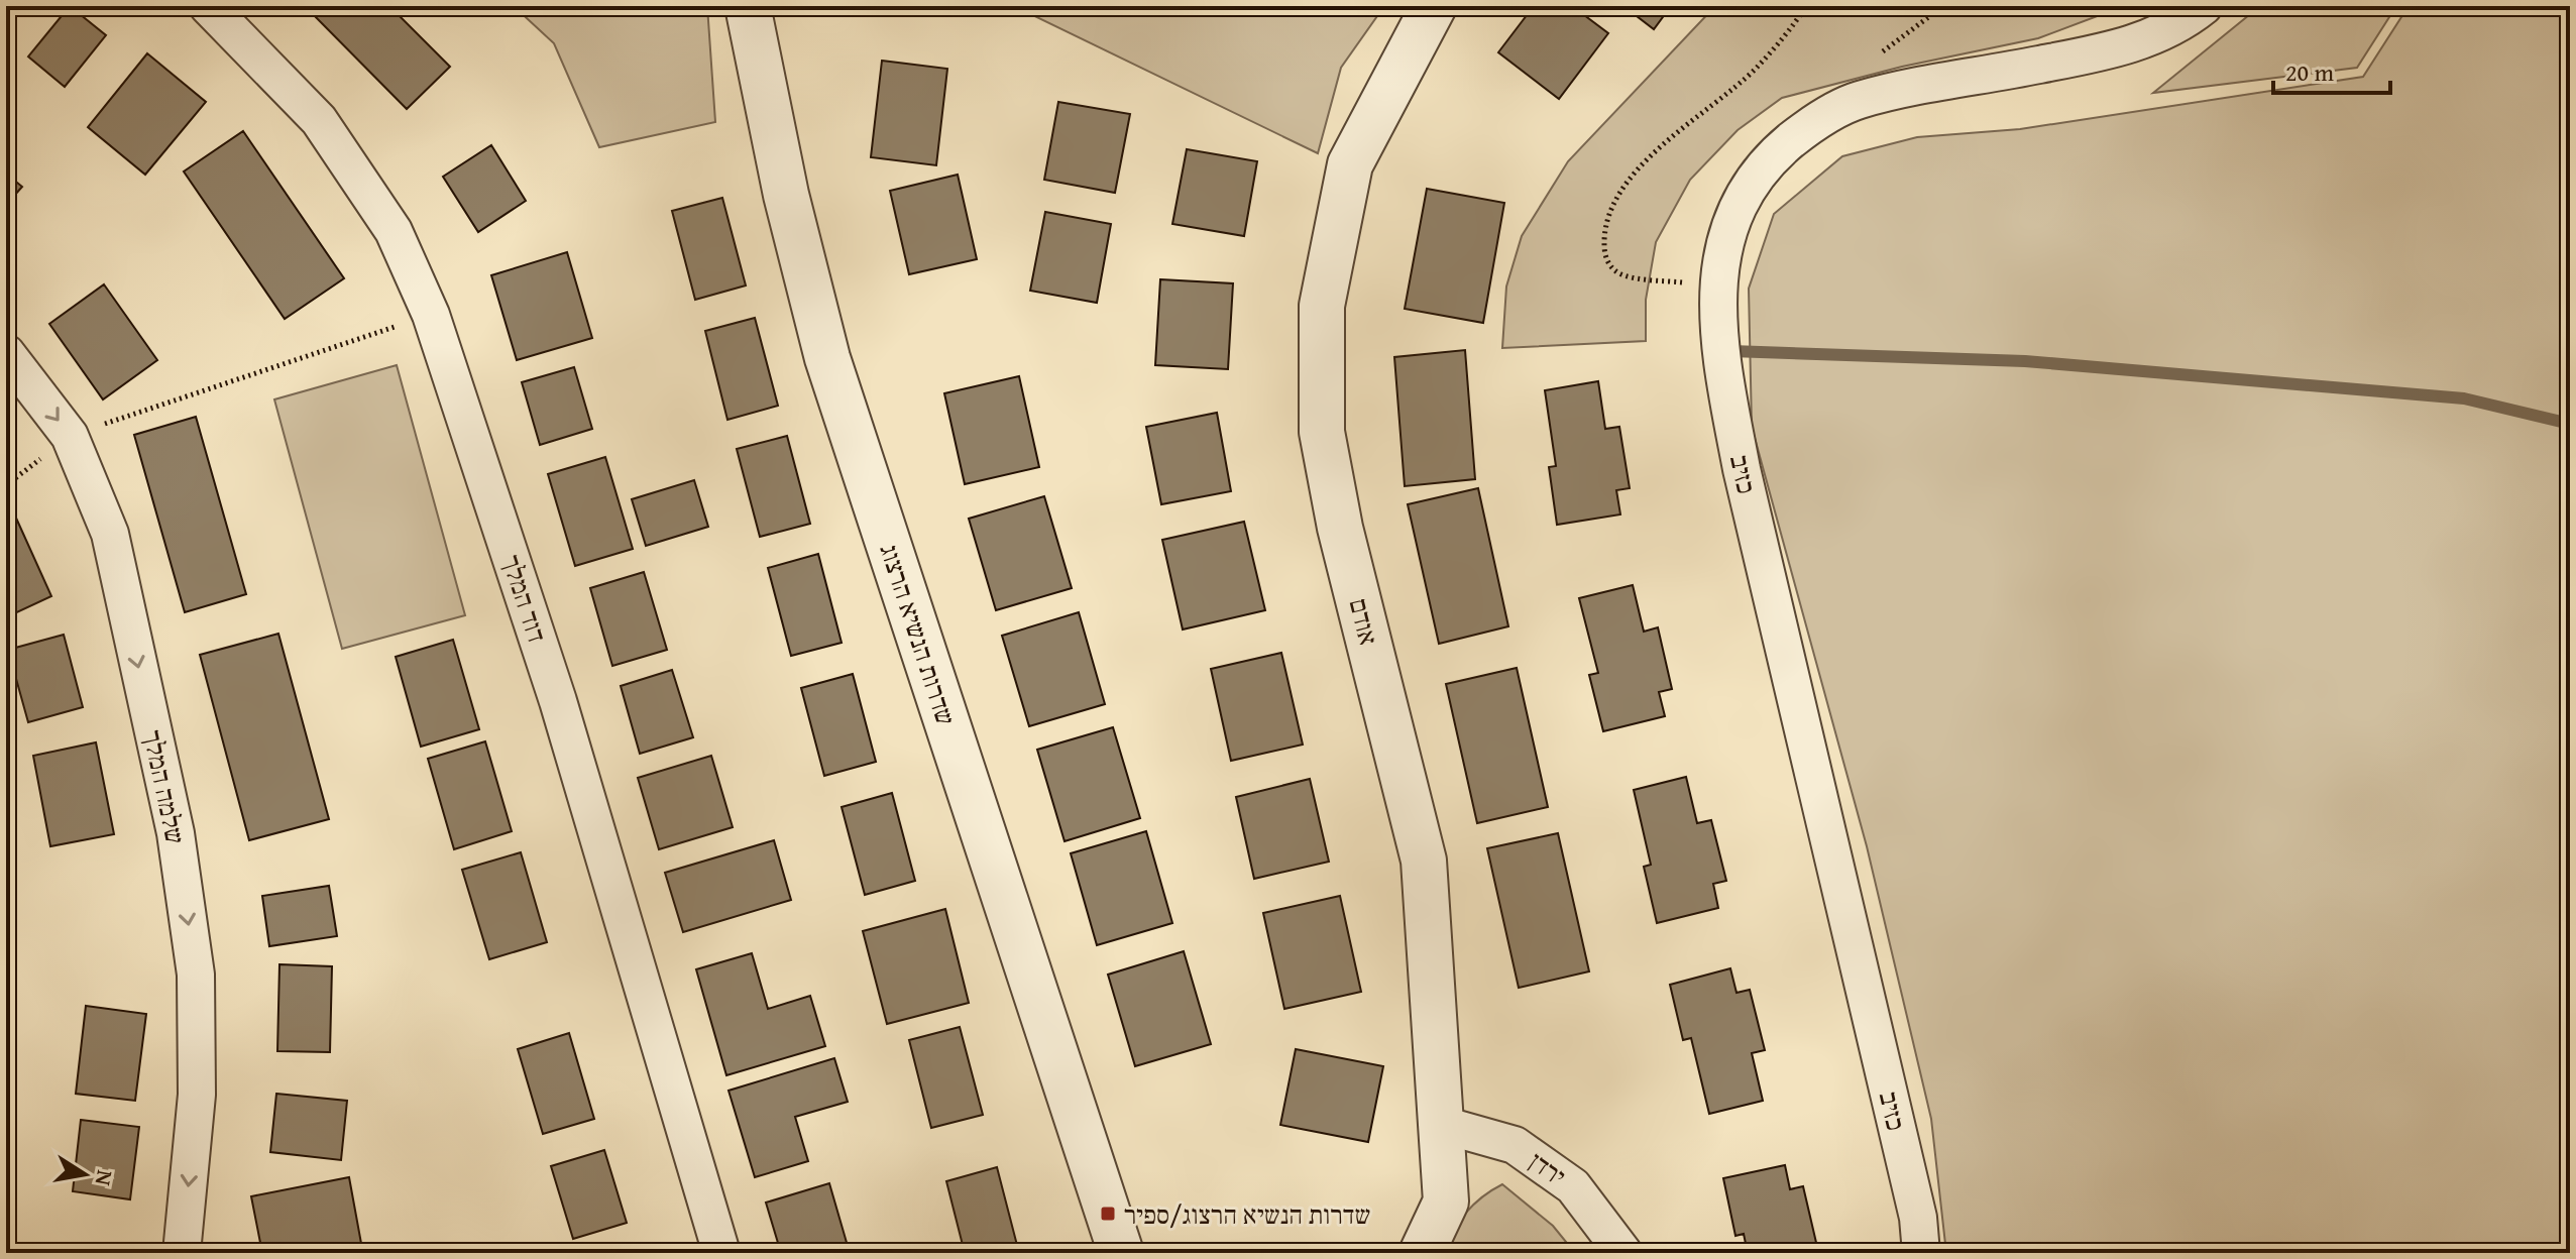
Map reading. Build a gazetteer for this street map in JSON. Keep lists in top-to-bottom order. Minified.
{"streets":{"street":["כזיב","דוד המלך","אודם","שדרות הנשיא הרצוג","שלמה המלך","ירדן"]},"crossings":[["אודם","ירדן"]],"one_way":["שלמה המלך"],"places":{"transit":["שדרות הנשיא הרצוג/ספיר"]},"scale_bar":"20 m","north":"right"}
